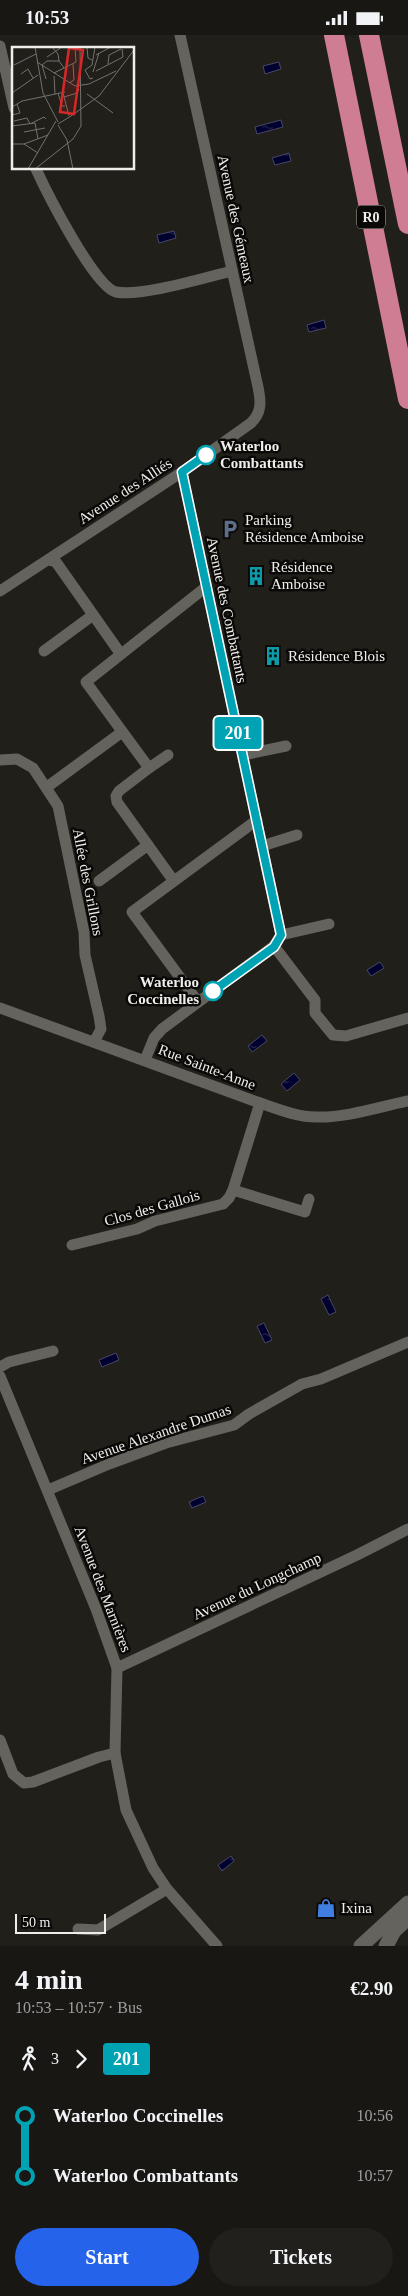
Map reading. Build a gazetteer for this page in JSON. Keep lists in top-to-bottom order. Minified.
{"streets":{"highway":["R0"],"street":["Avenue des Gémeaux","Avenue des Alliés","Avenue des Combattants","Allée des Grillons","Rue Sainte-Anne","Clos des Gallois","Avenue Alexandre Dumas","Avenue du Longchamp","Avenue des Marnières"]},"crossings":[["Avenue des Gémeaux","Avenue des Alliés"],["Avenue des Alliés","Avenue des Combattants"],["Allée des Grillons","Rue Sainte-Anne"],["Rue Sainte-Anne","Clos des Gallois"],["Avenue Alexandre Dumas","Avenue des Marnières"],["Avenue du Longchamp","Avenue des Marnières"]],"places":{"other":["Waterloo Combattants","Waterloo Coccinelles"],"parking":["Parking Résidence Amboise"],"building":["Résidence Amboise","Résidence Blois"],"shop":["Ixina"]},"lines":["bus line 201"],"scale_bar":"50 m","page":{"status":"10:53","on_map":"201","scale":"50 m","heading":["4 min","10:53 – 10:57 · Bus","€2.90"],"legs":["3","201"],"list":[{"name":"Waterloo Coccinelles","value":"10:56"},{"name":"Waterloo Combattants","value":"10:57"}],"buttons":["Start","Tickets"]}}
